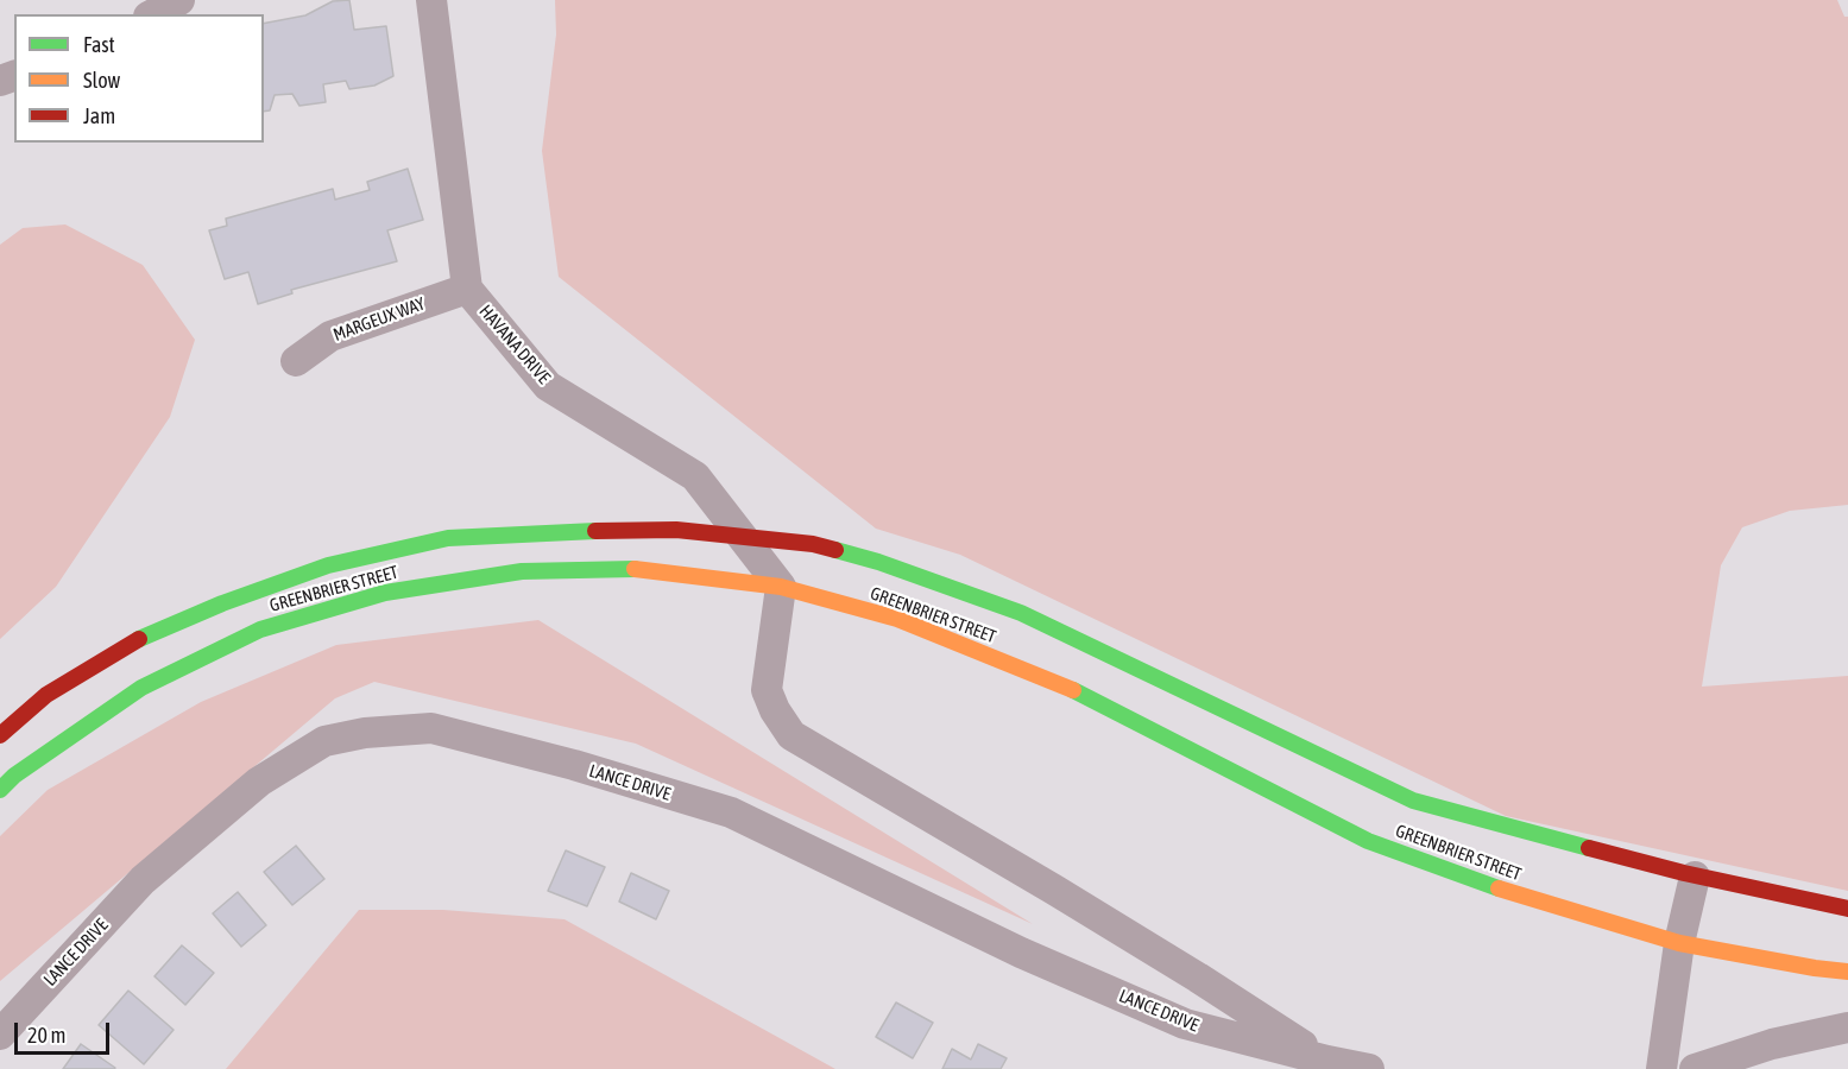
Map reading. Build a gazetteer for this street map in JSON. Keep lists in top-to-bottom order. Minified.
{"streets":{"main road":["GREENBRIER STREET"],"street":["MARGEUX WAY","HAVANA DRIVE","LANCE DRIVE"]},"crossings":[["MARGEUX WAY","HAVANA DRIVE"],["HAVANA DRIVE","GREENBRIER STREET"],["HAVANA DRIVE","LANCE DRIVE"],["GREENBRIER STREET","LANCE DRIVE"]],"legend":["Fast","Slow","Jam"],"scale_bar":"20 m"}
